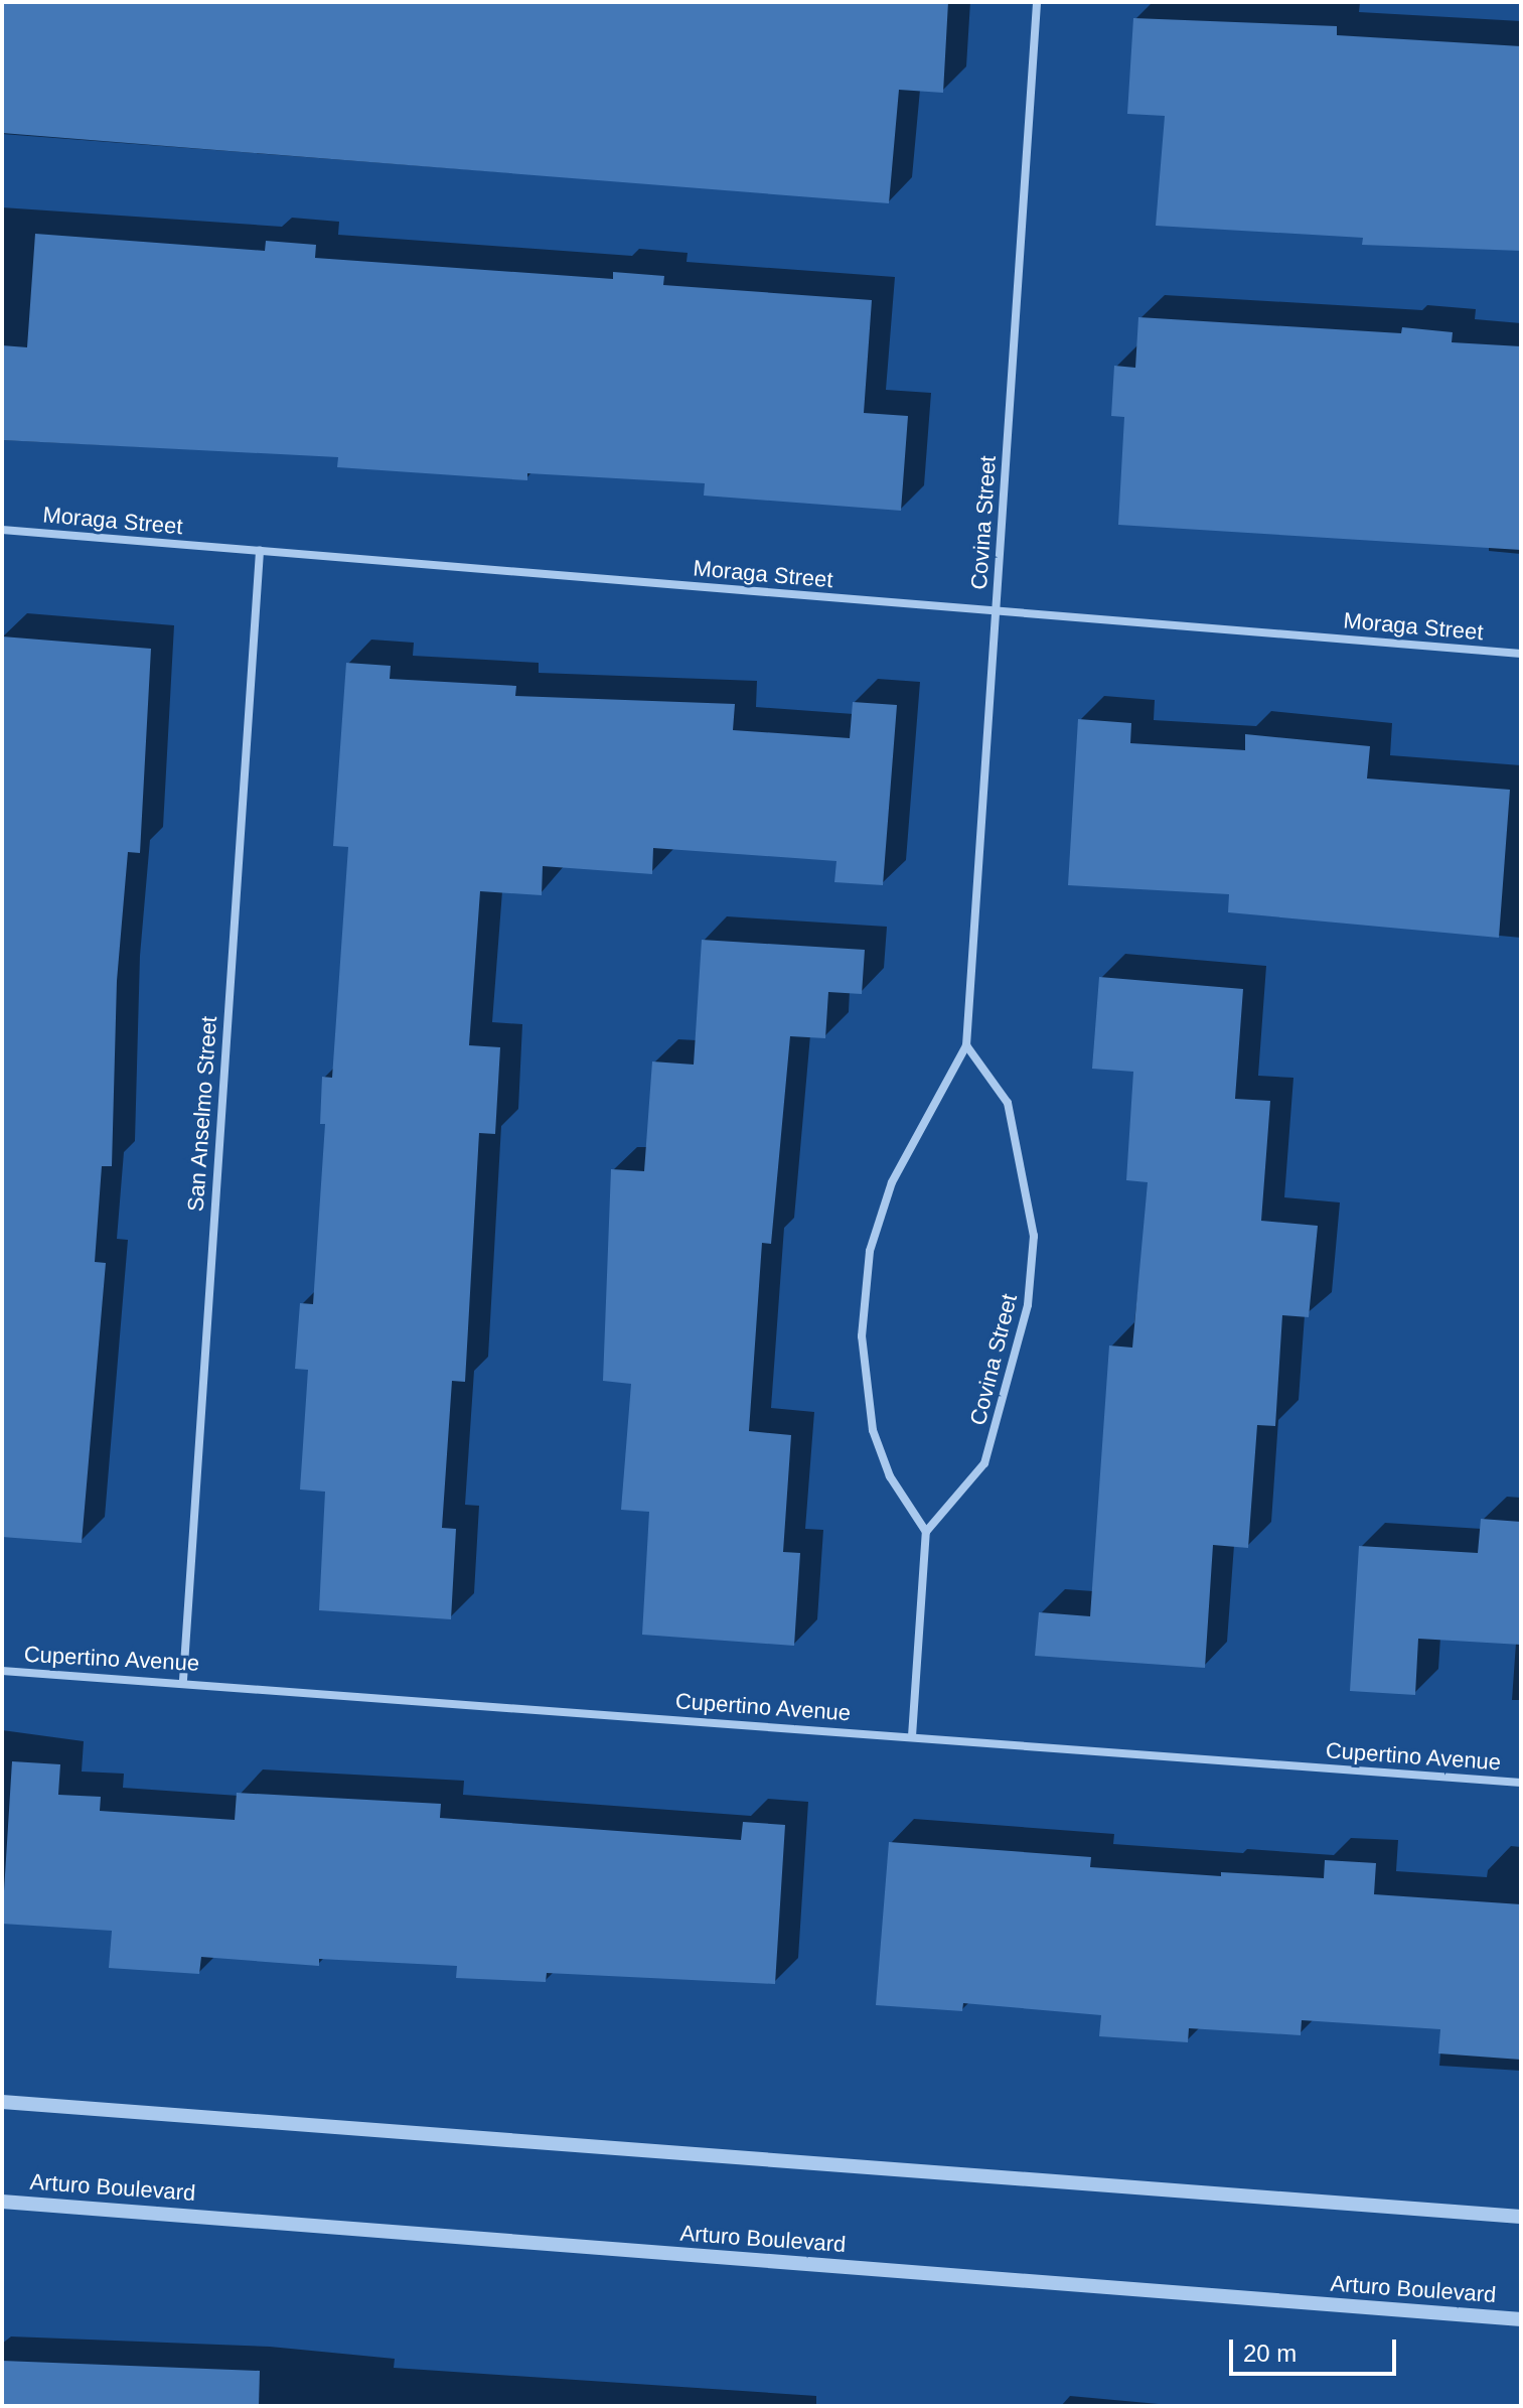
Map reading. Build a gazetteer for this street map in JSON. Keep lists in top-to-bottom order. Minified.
{"streets":{"street":["Moraga Street","Covina Street","San Anselmo Street","Cupertino Avenue","Arturo Boulevard"]},"crossings":[["Moraga Street","Covina Street"],["Moraga Street","San Anselmo Street"],["San Anselmo Street","Cupertino Avenue"]],"scale_bar":"20 m"}
